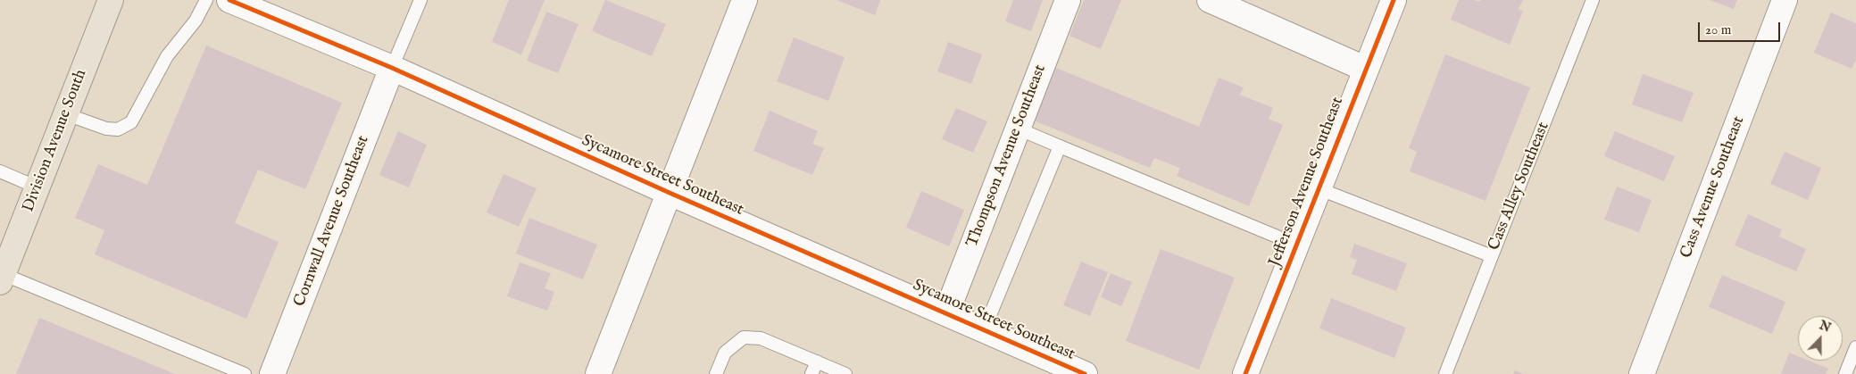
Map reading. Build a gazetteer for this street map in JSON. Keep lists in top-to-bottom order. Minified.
{"streets":{"main road":["Division Avenue South"],"street":["Thompson Avenue Southeast","Sycamore Street Southeast","Jefferson Avenue Southeast","Cass Avenue Southeast","Cornwall Avenue Southeast"],"lane":["Cass Alley Southeast"]},"crossings":[["Thompson Avenue Southeast","Sycamore Street Southeast"],["Sycamore Street Southeast","Cornwall Avenue Southeast"]],"scale_bar":"20 m","north":"top"}
